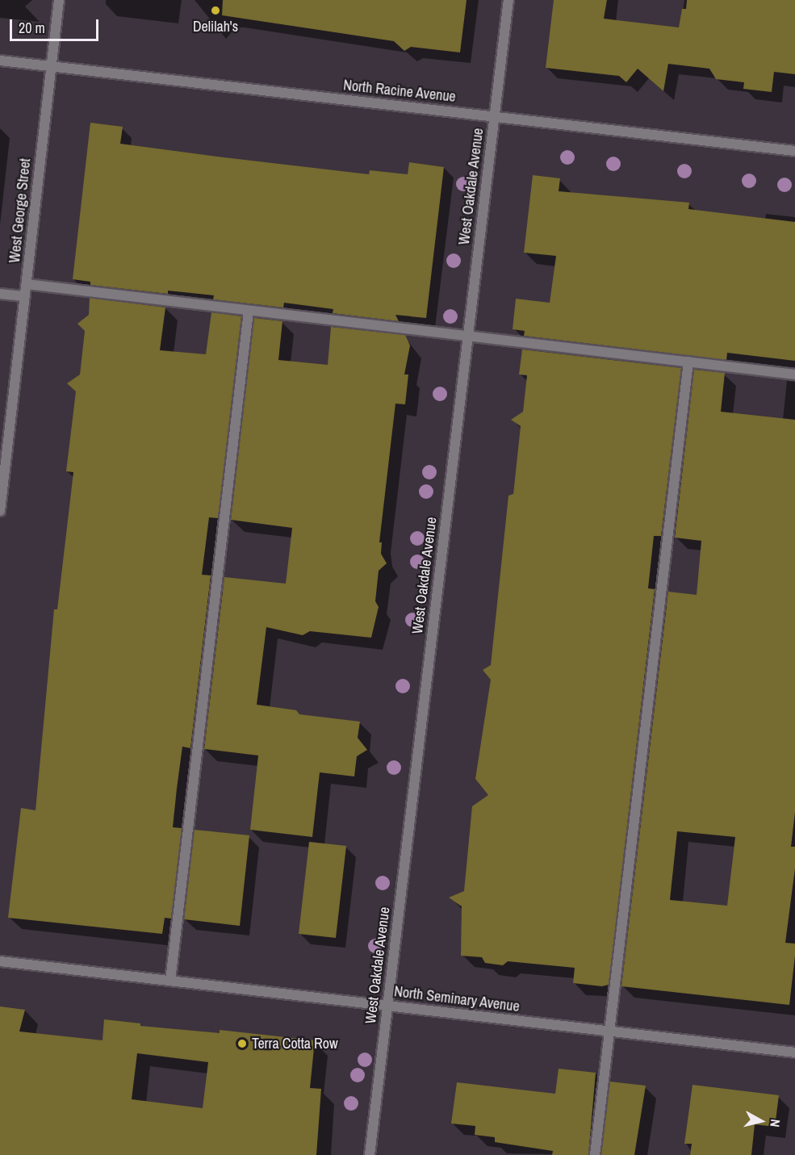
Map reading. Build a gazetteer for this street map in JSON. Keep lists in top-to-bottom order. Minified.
{"streets":{"street":["North Racine Avenue","West Oakdale Avenue","West George Street","North Seminary Avenue"]},"crossings":[["North Racine Avenue","West Oakdale Avenue"],["North Racine Avenue","West George Street"],["West Oakdale Avenue","North Seminary Avenue"]],"places":["Delilah's","Terra Cotta Row"],"scale_bar":"20 m","north":"right"}
